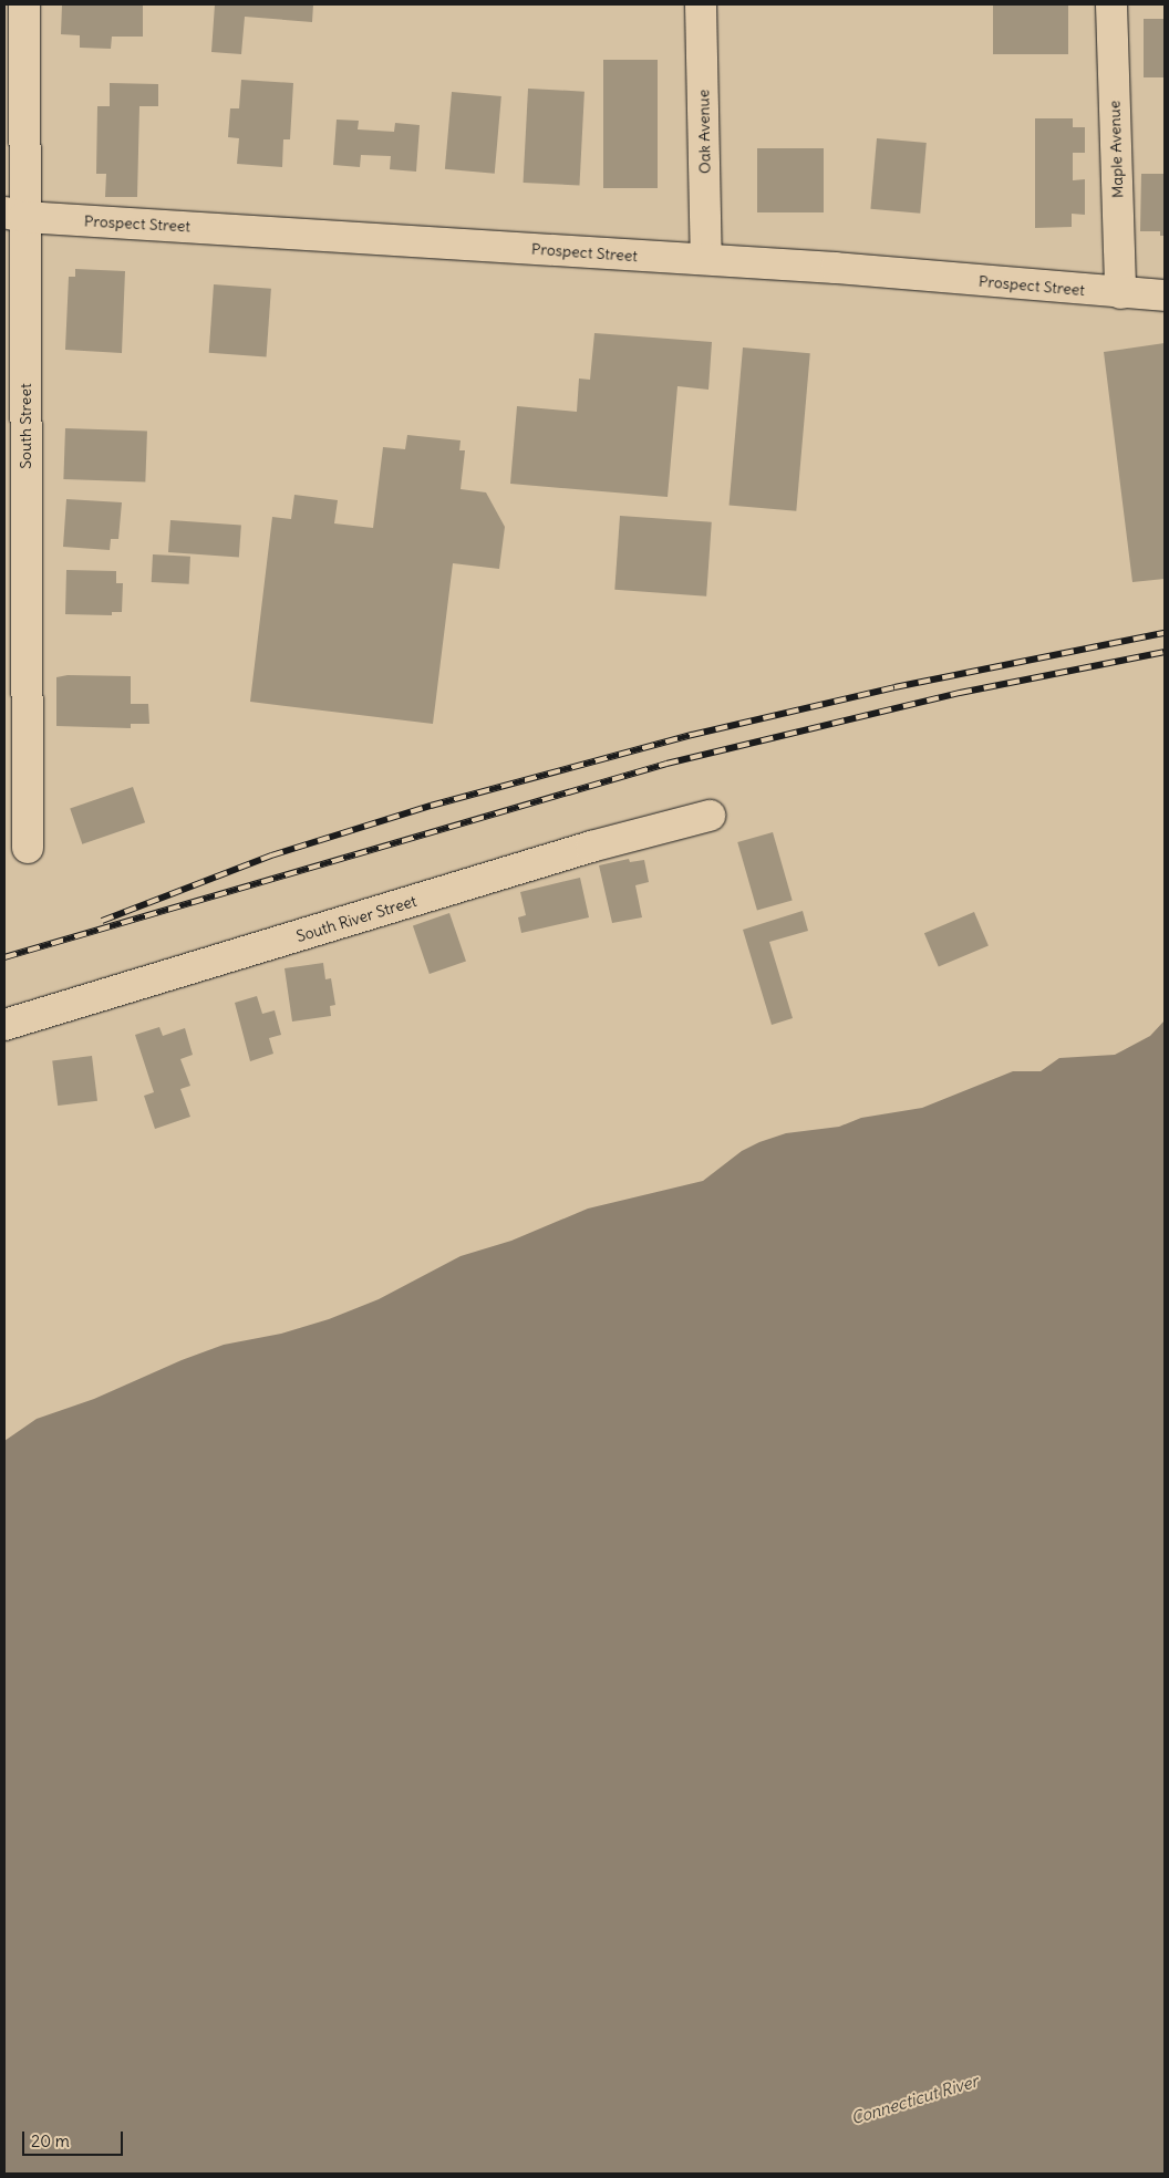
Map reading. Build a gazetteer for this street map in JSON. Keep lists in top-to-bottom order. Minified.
{"streets":{"street":["Oak Avenue","Maple Avenue","Prospect Street","South Street","South River Street"]},"crossings":[["Oak Avenue","Prospect Street"],["Maple Avenue","Prospect Street"],["Prospect Street","South Street"]],"water":["Connecticut River"],"scale_bar":"20 m"}
